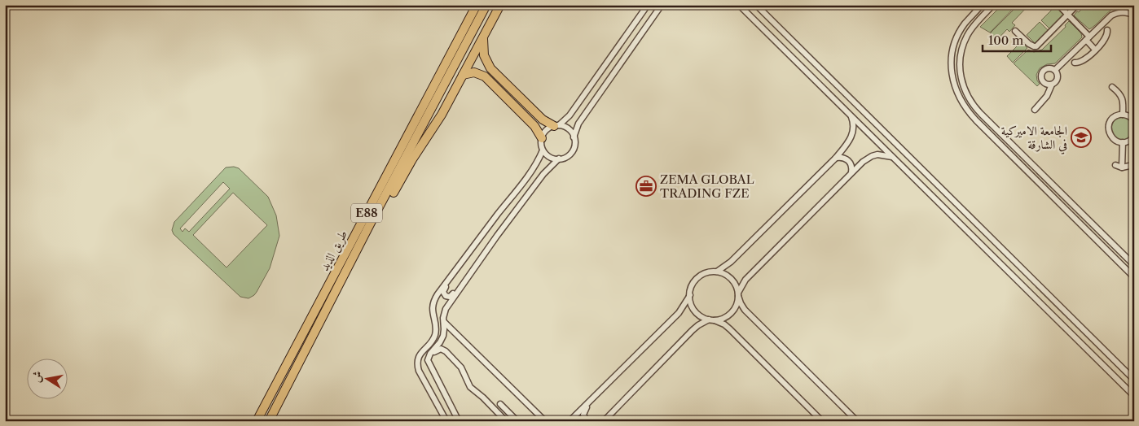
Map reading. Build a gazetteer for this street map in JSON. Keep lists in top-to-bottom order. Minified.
{"streets":{"highway":["E88","طريق الذيد"]},"places":{"school or university":["الجامعة الاميركية في الشارقة"],"office":["ZEMA GLOBAL TRADING FZE"]},"scale_bar":"100 m","north":"left"}
